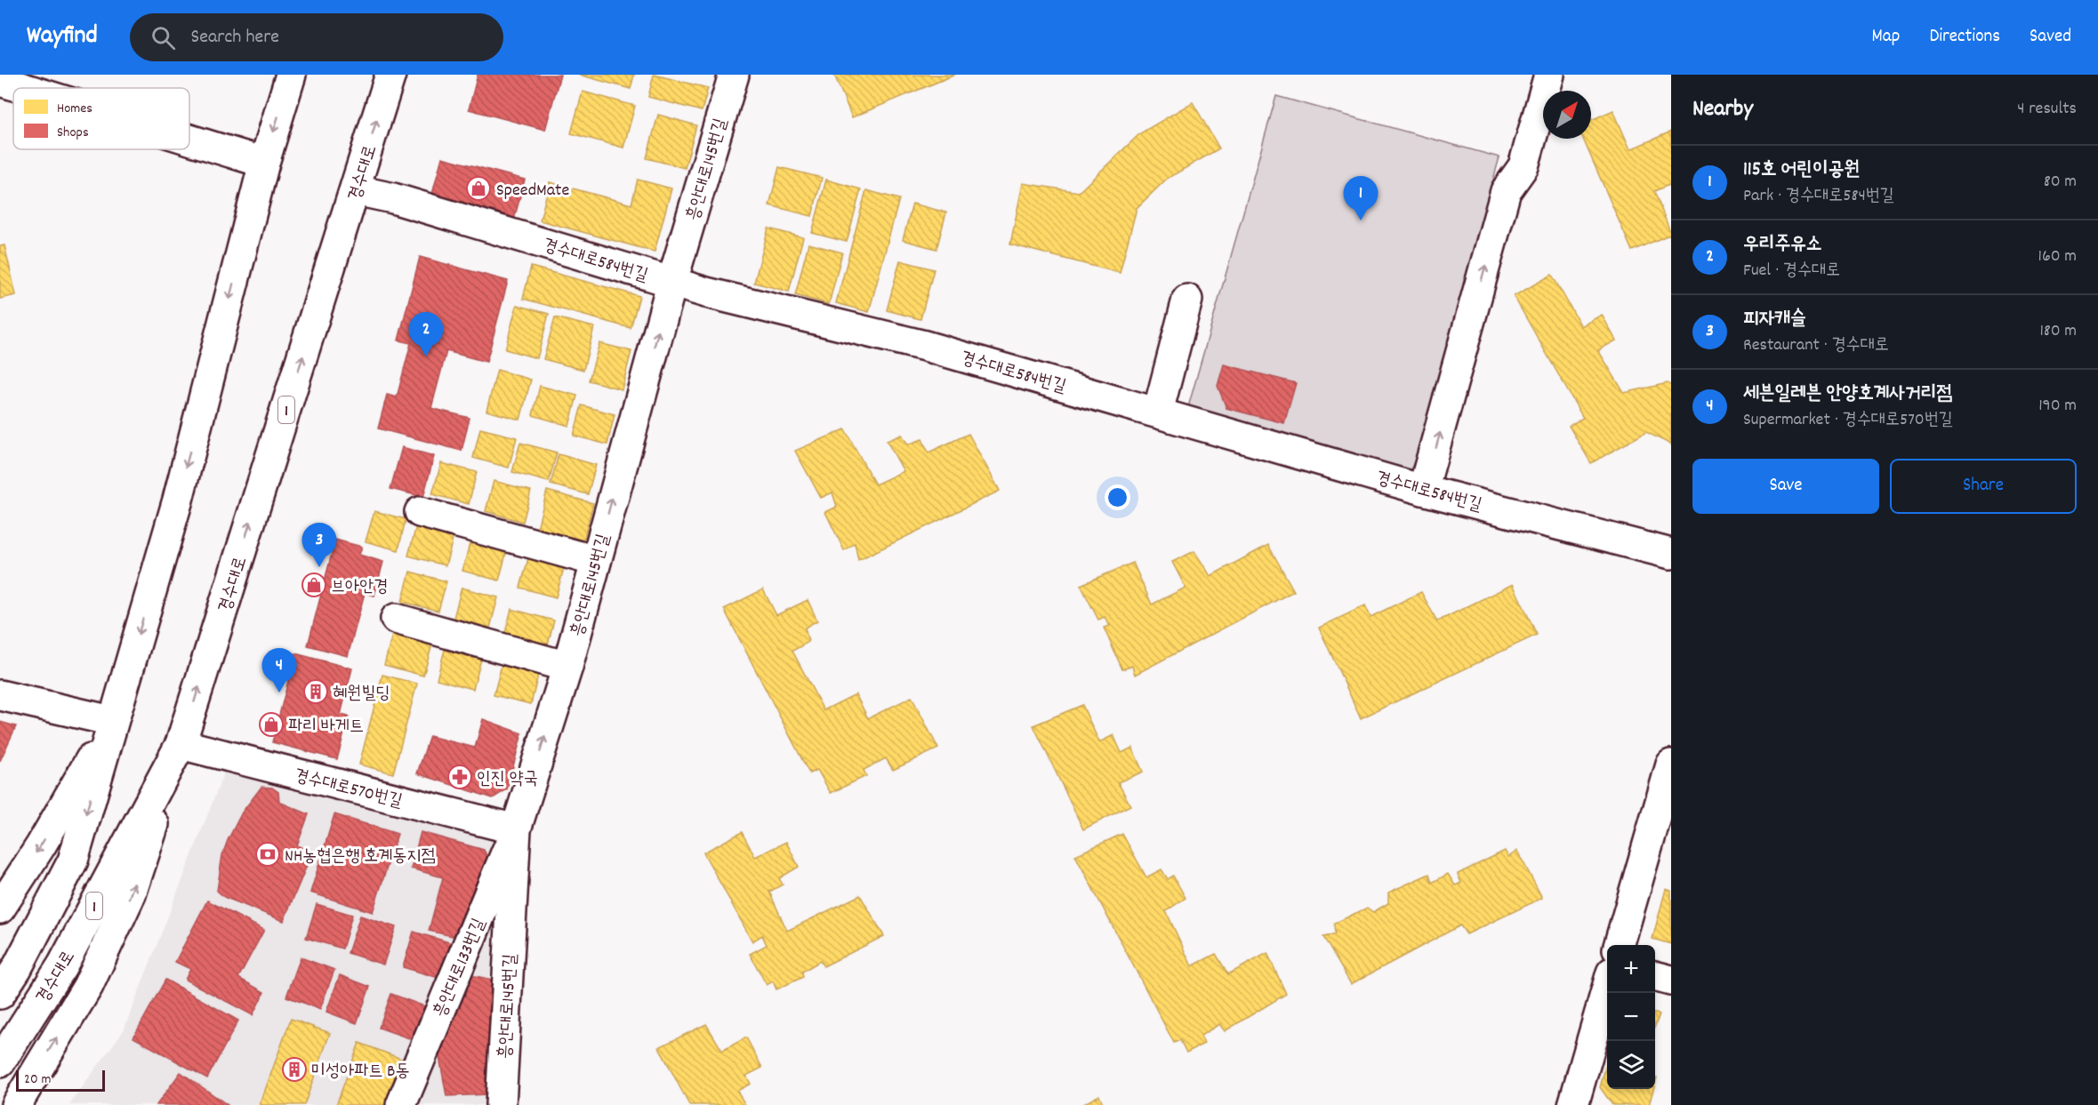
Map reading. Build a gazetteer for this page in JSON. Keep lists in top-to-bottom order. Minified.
{"streets":{"street":["흥안대로145번길","경수대로","경수대로584번길","1","경수대로570번길","흥안대로133번길"]},"crossings":[["흥안대로145번길","경수대로584번길"],["흥안대로145번길","경수대로570번길"],["흥안대로145번길","흥안대로133번길"],["경수대로","경수대로584번길"],["경수대로","경수대로570번길"],["경수대로570번길","흥안대로133번길"]],"one_way":["흥안대로145번길"],"places":{"shop":["SpeedMate","브아안경","파리 바게트"],"building":["혜원빌딩","미성아파트 B동"],"pharmacy":["인진 약국"],"bank":["NH농협은행 호계동지점"]},"legend":["Homes","Shops"],"scale_bar":"20 m","north":"top right","page":{"header":"Wayfind","search":"Search here","nav":["Map","Directions","Saved"],"heading":["Nearby","4 results"],"list":[{"mark":"1","name":"115호 어린이공원","note":"Park · 경수대로584번길","value":"80 m"},{"mark":"2","name":"우리주유소","note":"Fuel · 경수대로","value":"160 m"},{"mark":"3","name":"피자캐슬","note":"Restaurant · 경수대로","value":"180 m"},{"mark":"4","name":"세븐일레븐 안양호계사거리점","note":"Supermarket · 경수대로570번길","value":"190 m"}],"pins":["1","2","3","4"],"buttons":["Save","Share"],"map_buttons":["+","−"],"scale":"20 m"}}
